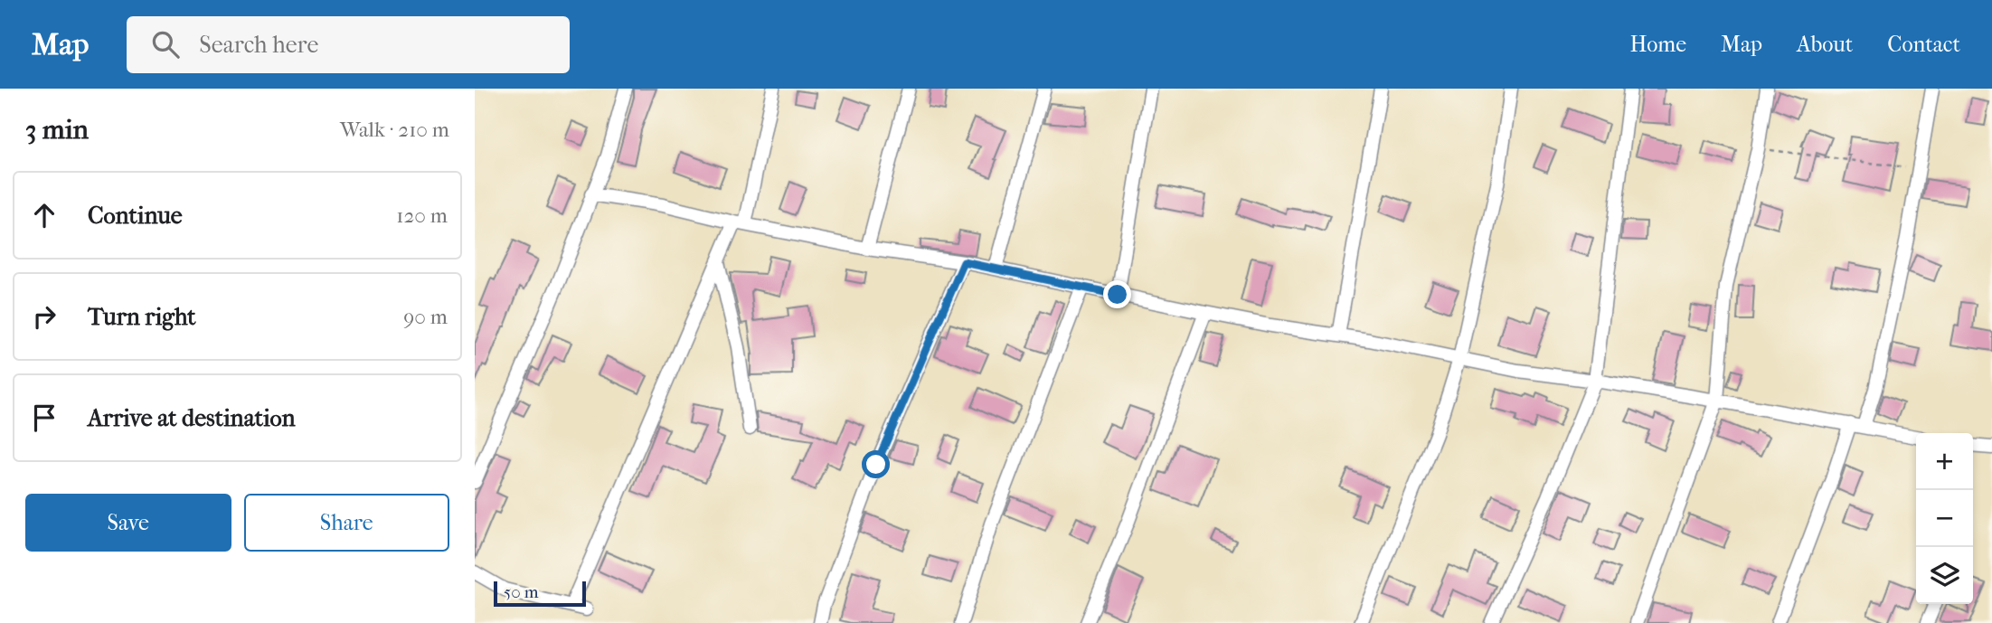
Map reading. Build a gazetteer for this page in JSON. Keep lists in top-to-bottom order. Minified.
{"scale_bar":"50 m","page":{"header":"Map","search":"Search here","nav":["Home","Map","About","Contact"],"heading":["3 min","Walk · 210 m"],"list":[["Continue","120 m"],["Turn right","90 m"],"Arrive at destination"],"map_buttons":["+","−"],"buttons":["Save","Share"],"scale":"50 m"}}
